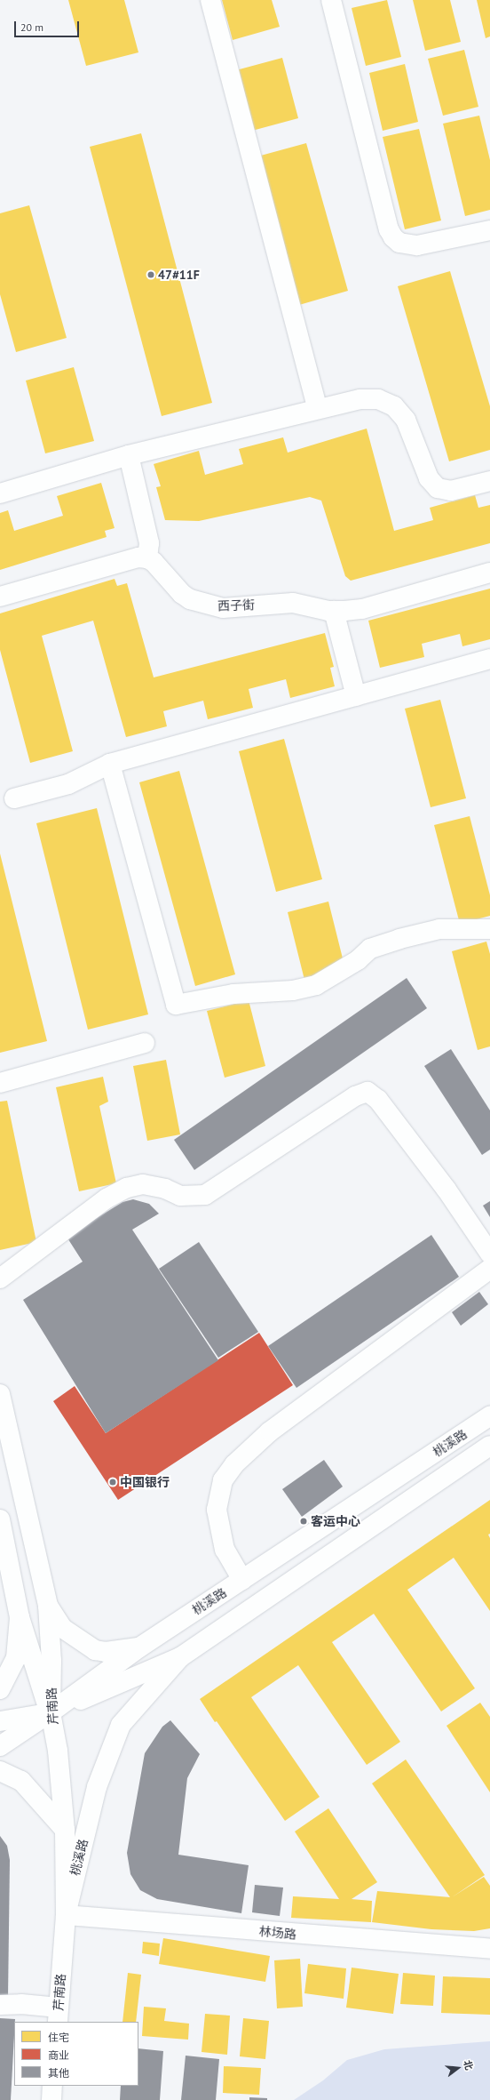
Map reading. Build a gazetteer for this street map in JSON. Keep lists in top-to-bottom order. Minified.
{"streets":{"street":["西子街","桃溪路","芹南路","林场路"]},"crossings":[["桃溪路","芹南路"],["桃溪路","林场路"],["芹南路","林场路"]],"places":["47#11F","中国银行","客运中心"],"legend":["住宅","商业","其他"],"scale_bar":"20 m","north":"right"}
